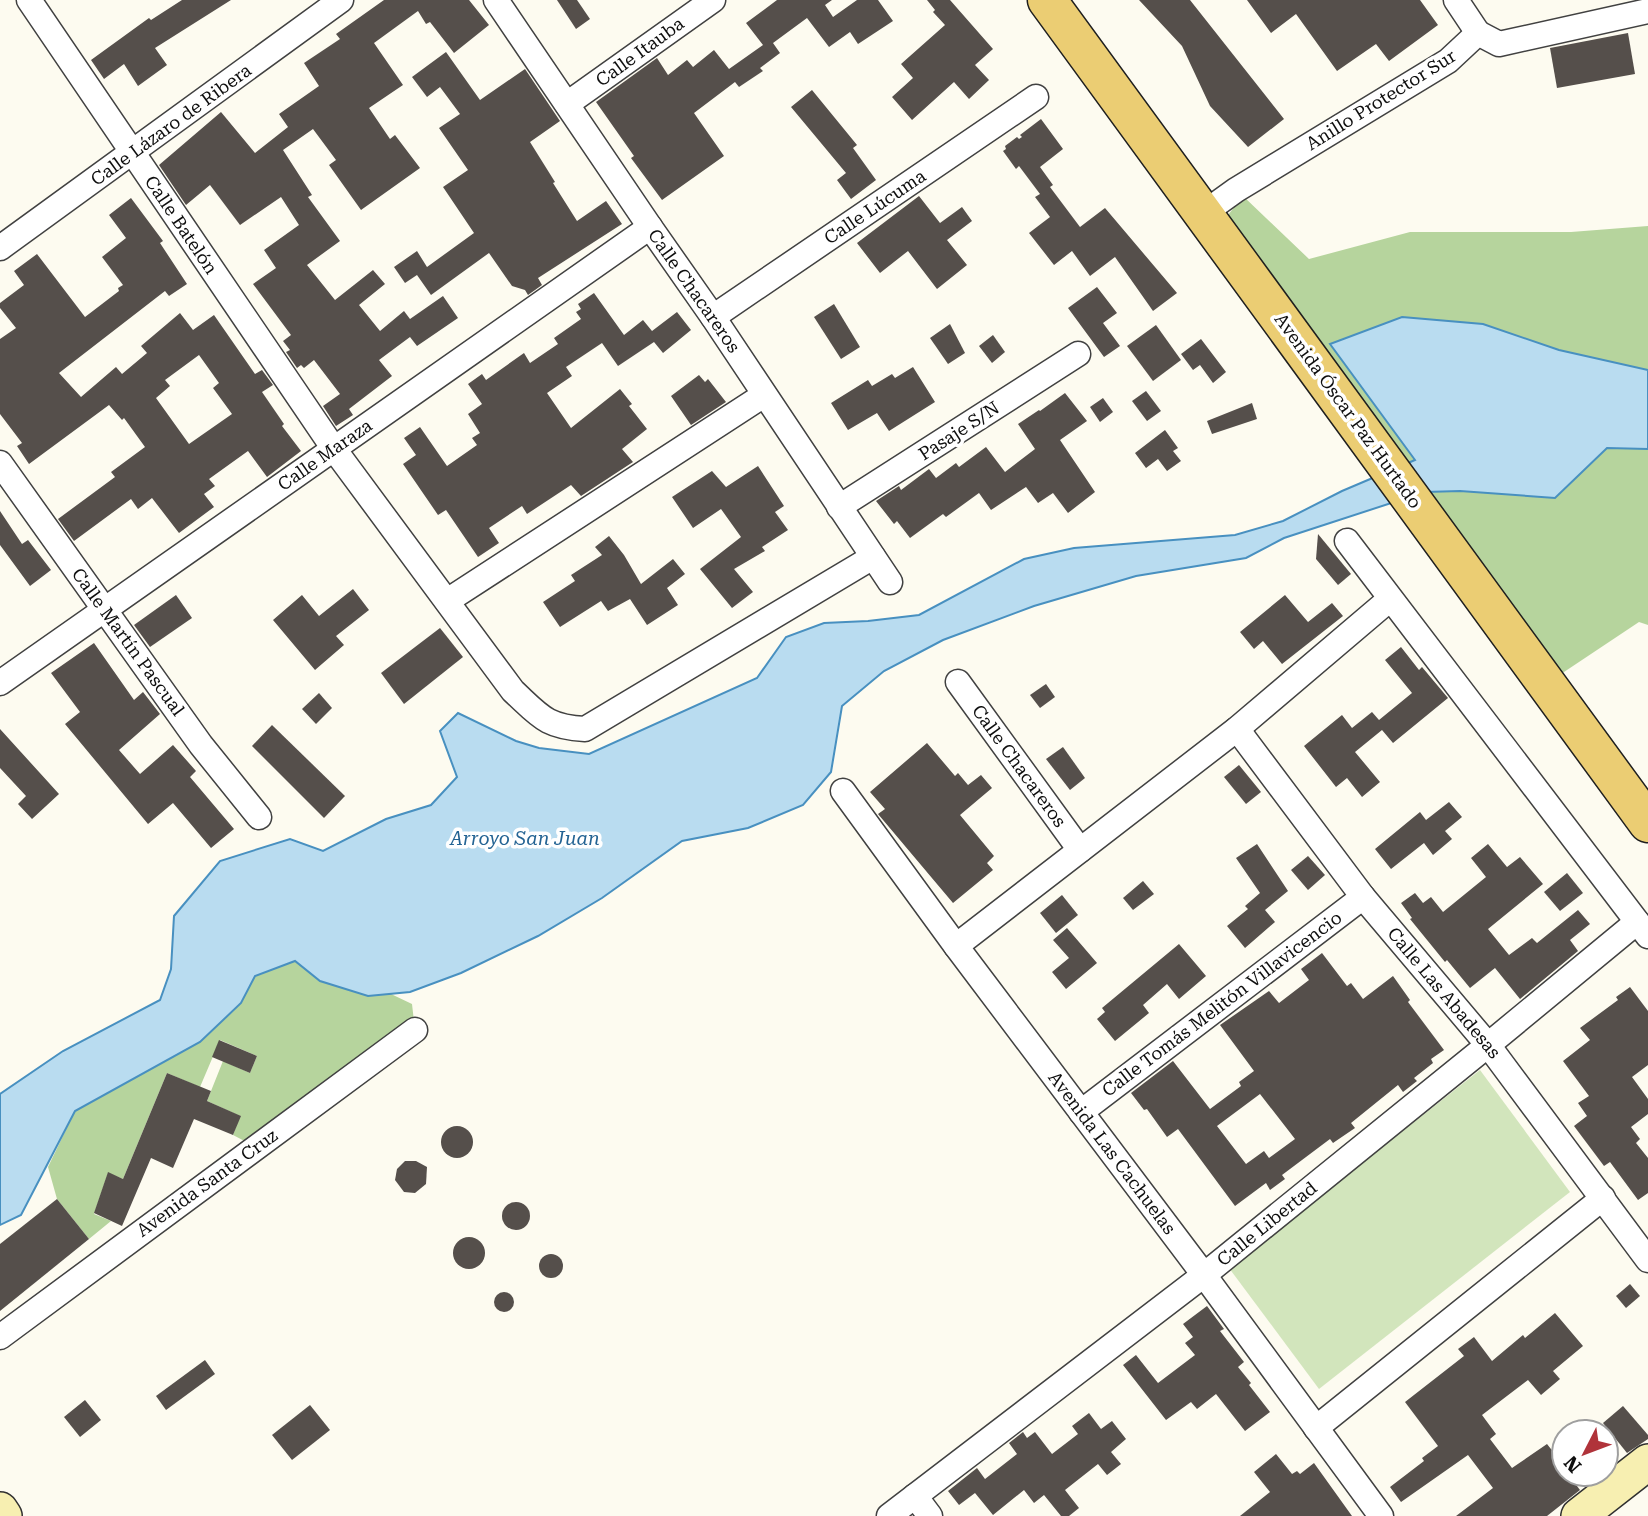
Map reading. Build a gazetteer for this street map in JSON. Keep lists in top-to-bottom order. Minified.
{"streets":{"main road":["Avenida Óscar Paz Hurtado"],"street":["Calle Itauba","Anillo Protector Sur","Calle Lázaro de Ribera","Calle Lúcuma","Calle Batelón","Calle Chacareros","Pasaje S/N","Calle Maraza","Calle Martín Pascual","Calle Las Abadesas","Calle Tomás Melitón Villavicencio","Avenida Las Cachuelas","Avenida Santa Cruz","Calle Libertad"]},"crossings":[["Calle Itauba","Calle Chacareros"],["Anillo Protector Sur","Avenida Óscar Paz Hurtado"],["Calle Lázaro de Ribera","Calle Batelón"],["Calle Lúcuma","Calle Chacareros"],["Calle Batelón","Calle Chacareros"],["Calle Batelón","Calle Maraza"],["Calle Chacareros","Pasaje S/N"],["Calle Chacareros","Calle Maraza"],["Calle Maraza","Calle Martín Pascual"],["Calle Las Abadesas","Calle Tomás Melitón Villavicencio"],["Calle Las Abadesas","Calle Libertad"],["Calle Tomás Melitón Villavicencio","Avenida Las Cachuelas"],["Avenida Las Cachuelas","Calle Libertad"]],"water":["Arroyo San Juan"],"north":"bottom left"}
